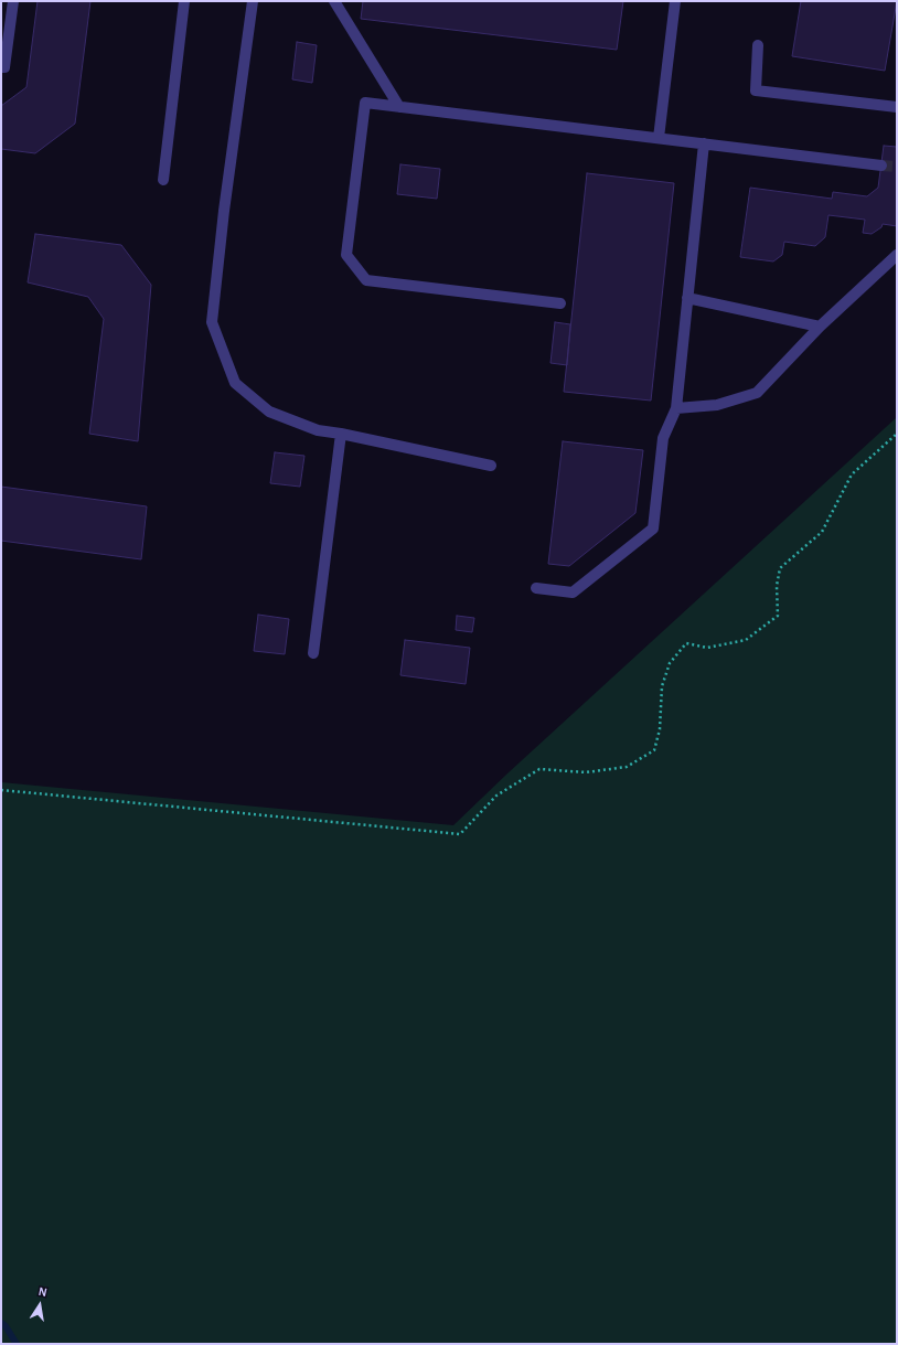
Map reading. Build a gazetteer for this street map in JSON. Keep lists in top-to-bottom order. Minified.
{"north":"top"}
